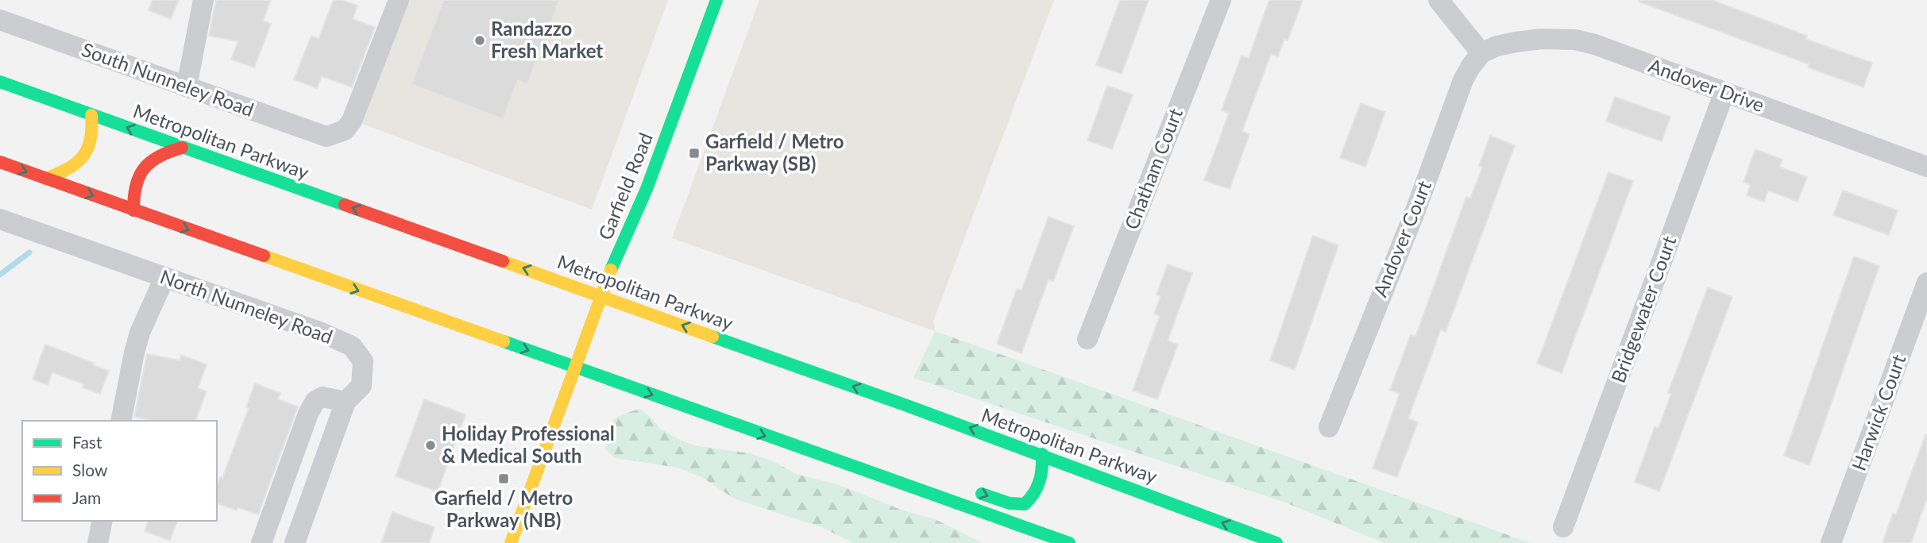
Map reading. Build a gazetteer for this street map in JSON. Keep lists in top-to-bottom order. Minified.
{"streets":{"main road":["Metropolitan Parkway","Garfield Road"],"street":["South Nunneley Road","Andover Drive","Chatham Court","Andover Court","North Nunneley Road","Bridgewater Court","Harwick Court"]},"crossings":[["Andover Drive","Andover Court"],["Andover Drive","Bridgewater Court"],["Metropolitan Parkway","Garfield Road"]],"places":{"other":["Randazzo Fresh Market","Holiday Professional & Medical South"],"transit":["Garfield / Metro Parkway (SB)","Garfield / Metro Parkway (NB)"]},"legend":["Fast","Slow","Jam"]}
